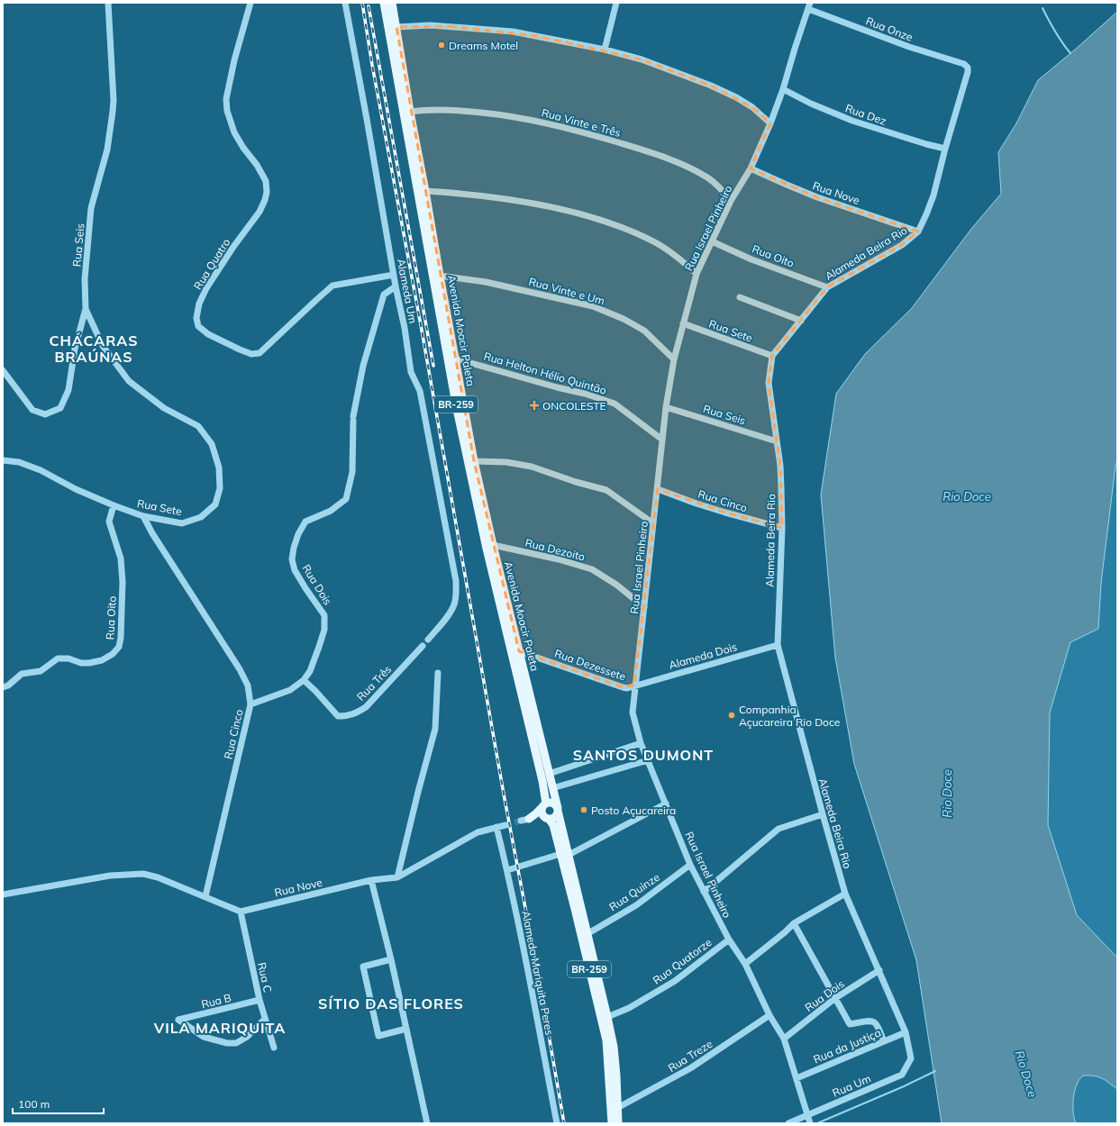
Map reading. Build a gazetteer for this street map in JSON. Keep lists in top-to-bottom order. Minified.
{"streets":{"main road":["Avenida Moacir Paleta","BR-259"],"street":["Rua Onze","Rua Dez","Rua Vinte e Três","Rua Nove","Rua Israel Pinheiro","Rua Seis","Alameda Beira Rio","Rua Oito","Rua Quatro","Alameda Um","Rua Vinte e Um","Rua Sete","Rua Helton Hélio Quintão","Rua Cinco","Rua Dezoito","Rua Dois","Alameda Dois","Rua Dezessete","Rua Três","Rua Quinze","Rua Quatorze","Alameda Mariquita Peres","Rua C","Rua B","Rua da Justiça","Rua Treze","Rua Um"]},"crossings":[["Rua Onze","Rua Israel Pinheiro"],["Rua Onze","Alameda Beira Rio"],["Rua Dez","Rua Israel Pinheiro"],["Rua Dez","Alameda Beira Rio"],["Rua Vinte e Três","Rua Israel Pinheiro"],["Rua Vinte e Três","Avenida Moacir Paleta"],["Rua Nove","Rua Israel Pinheiro"],["Rua Nove","Alameda Beira Rio"],["Rua Nove","Rua C"],["Rua Israel Pinheiro","Rua Seis"],["Rua Israel Pinheiro","Rua Oito"],["Rua Israel Pinheiro","Rua Vinte e Um"],["Rua Israel Pinheiro","Rua Sete"],["Rua Israel Pinheiro","Rua Helton Hélio Quintão"],["Rua Israel Pinheiro","Rua Cinco"],["Rua Israel Pinheiro","Rua Dezoito"],["Rua Israel Pinheiro","Rua Dois"],["Rua Israel Pinheiro","Alameda Dois"],["Rua Israel Pinheiro","Rua Dezessete"],["Rua Israel Pinheiro","Rua Quinze"],["Rua Israel Pinheiro","Rua Quatorze"],["Rua Israel Pinheiro","Rua da Justiça"],["Rua Israel Pinheiro","Rua Treze"],["Rua Israel Pinheiro","Rua Um"],["Rua Seis","Alameda Beira Rio"],["Rua Seis","Rua Sete"],["Alameda Beira Rio","Rua Oito"],["Alameda Beira Rio","Rua Sete"],["Alameda Beira Rio","Rua Cinco"],["Alameda Beira Rio","Rua Dois"],["Alameda Beira Rio","Alameda Dois"],["Alameda Beira Rio","Rua da Justiça"],["Alameda Beira Rio","Rua Um"],["Rua Oito","Rua Sete"],["Rua Quatro","Alameda Um"],["Alameda Um","Rua Dois"],["Rua Vinte e Um","Avenida Moacir Paleta"],["Avenida Moacir Paleta","Rua Helton Hélio Quintão"],["Avenida Moacir Paleta","Rua Dezoito"],["Avenida Moacir Paleta","Rua Dezessete"],["Avenida Moacir Paleta","Rua Quinze"],["Avenida Moacir Paleta","Rua Quatorze"],["Avenida Moacir Paleta","Rua Treze"],["Rua Sete","Rua Cinco"],["Rua Cinco","Rua Dois"],["Rua Dois","Rua Três"],["Alameda Dois","Rua Dezessete"],["Rua C","Rua B"]],"districts":["CHÁCARAS BRAÚNAS","SANTOS DUMONT","SÍTIO DAS FLORES","VILA MARIQUITA"],"water":["Rio Doce"],"places":{"other":["Dreams Motel","Companhia Açucareira Rio Doce","Posto Açucareira"],"health":["ONCOLESTE"]},"scale_bar":"100 m"}
